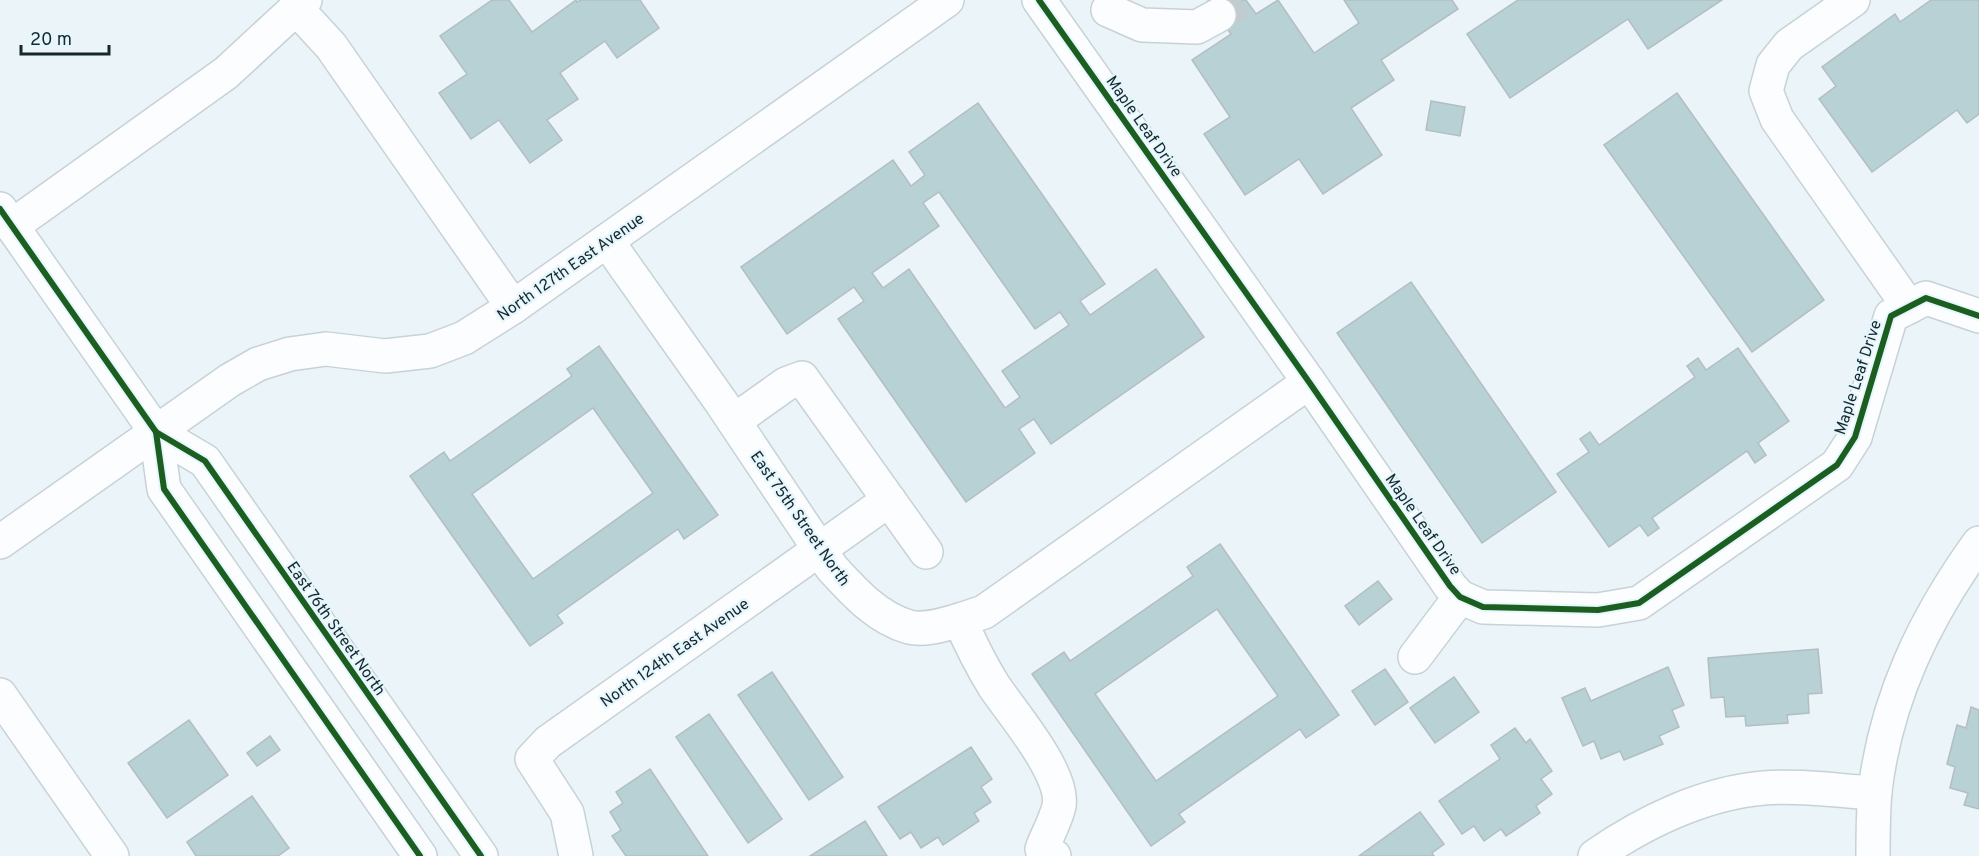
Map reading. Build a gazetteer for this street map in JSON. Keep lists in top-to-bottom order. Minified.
{"streets":{"street":["Maple Leaf Drive","North 127th East Avenue","East 75th Street North","East 76th Street North","North 124th East Avenue"]},"crossings":[["Maple Leaf Drive","East 75th Street North"],["North 127th East Avenue","East 75th Street North"],["North 127th East Avenue","East 76th Street North"],["East 75th Street North","North 124th East Avenue"]],"scale_bar":"20 m"}
